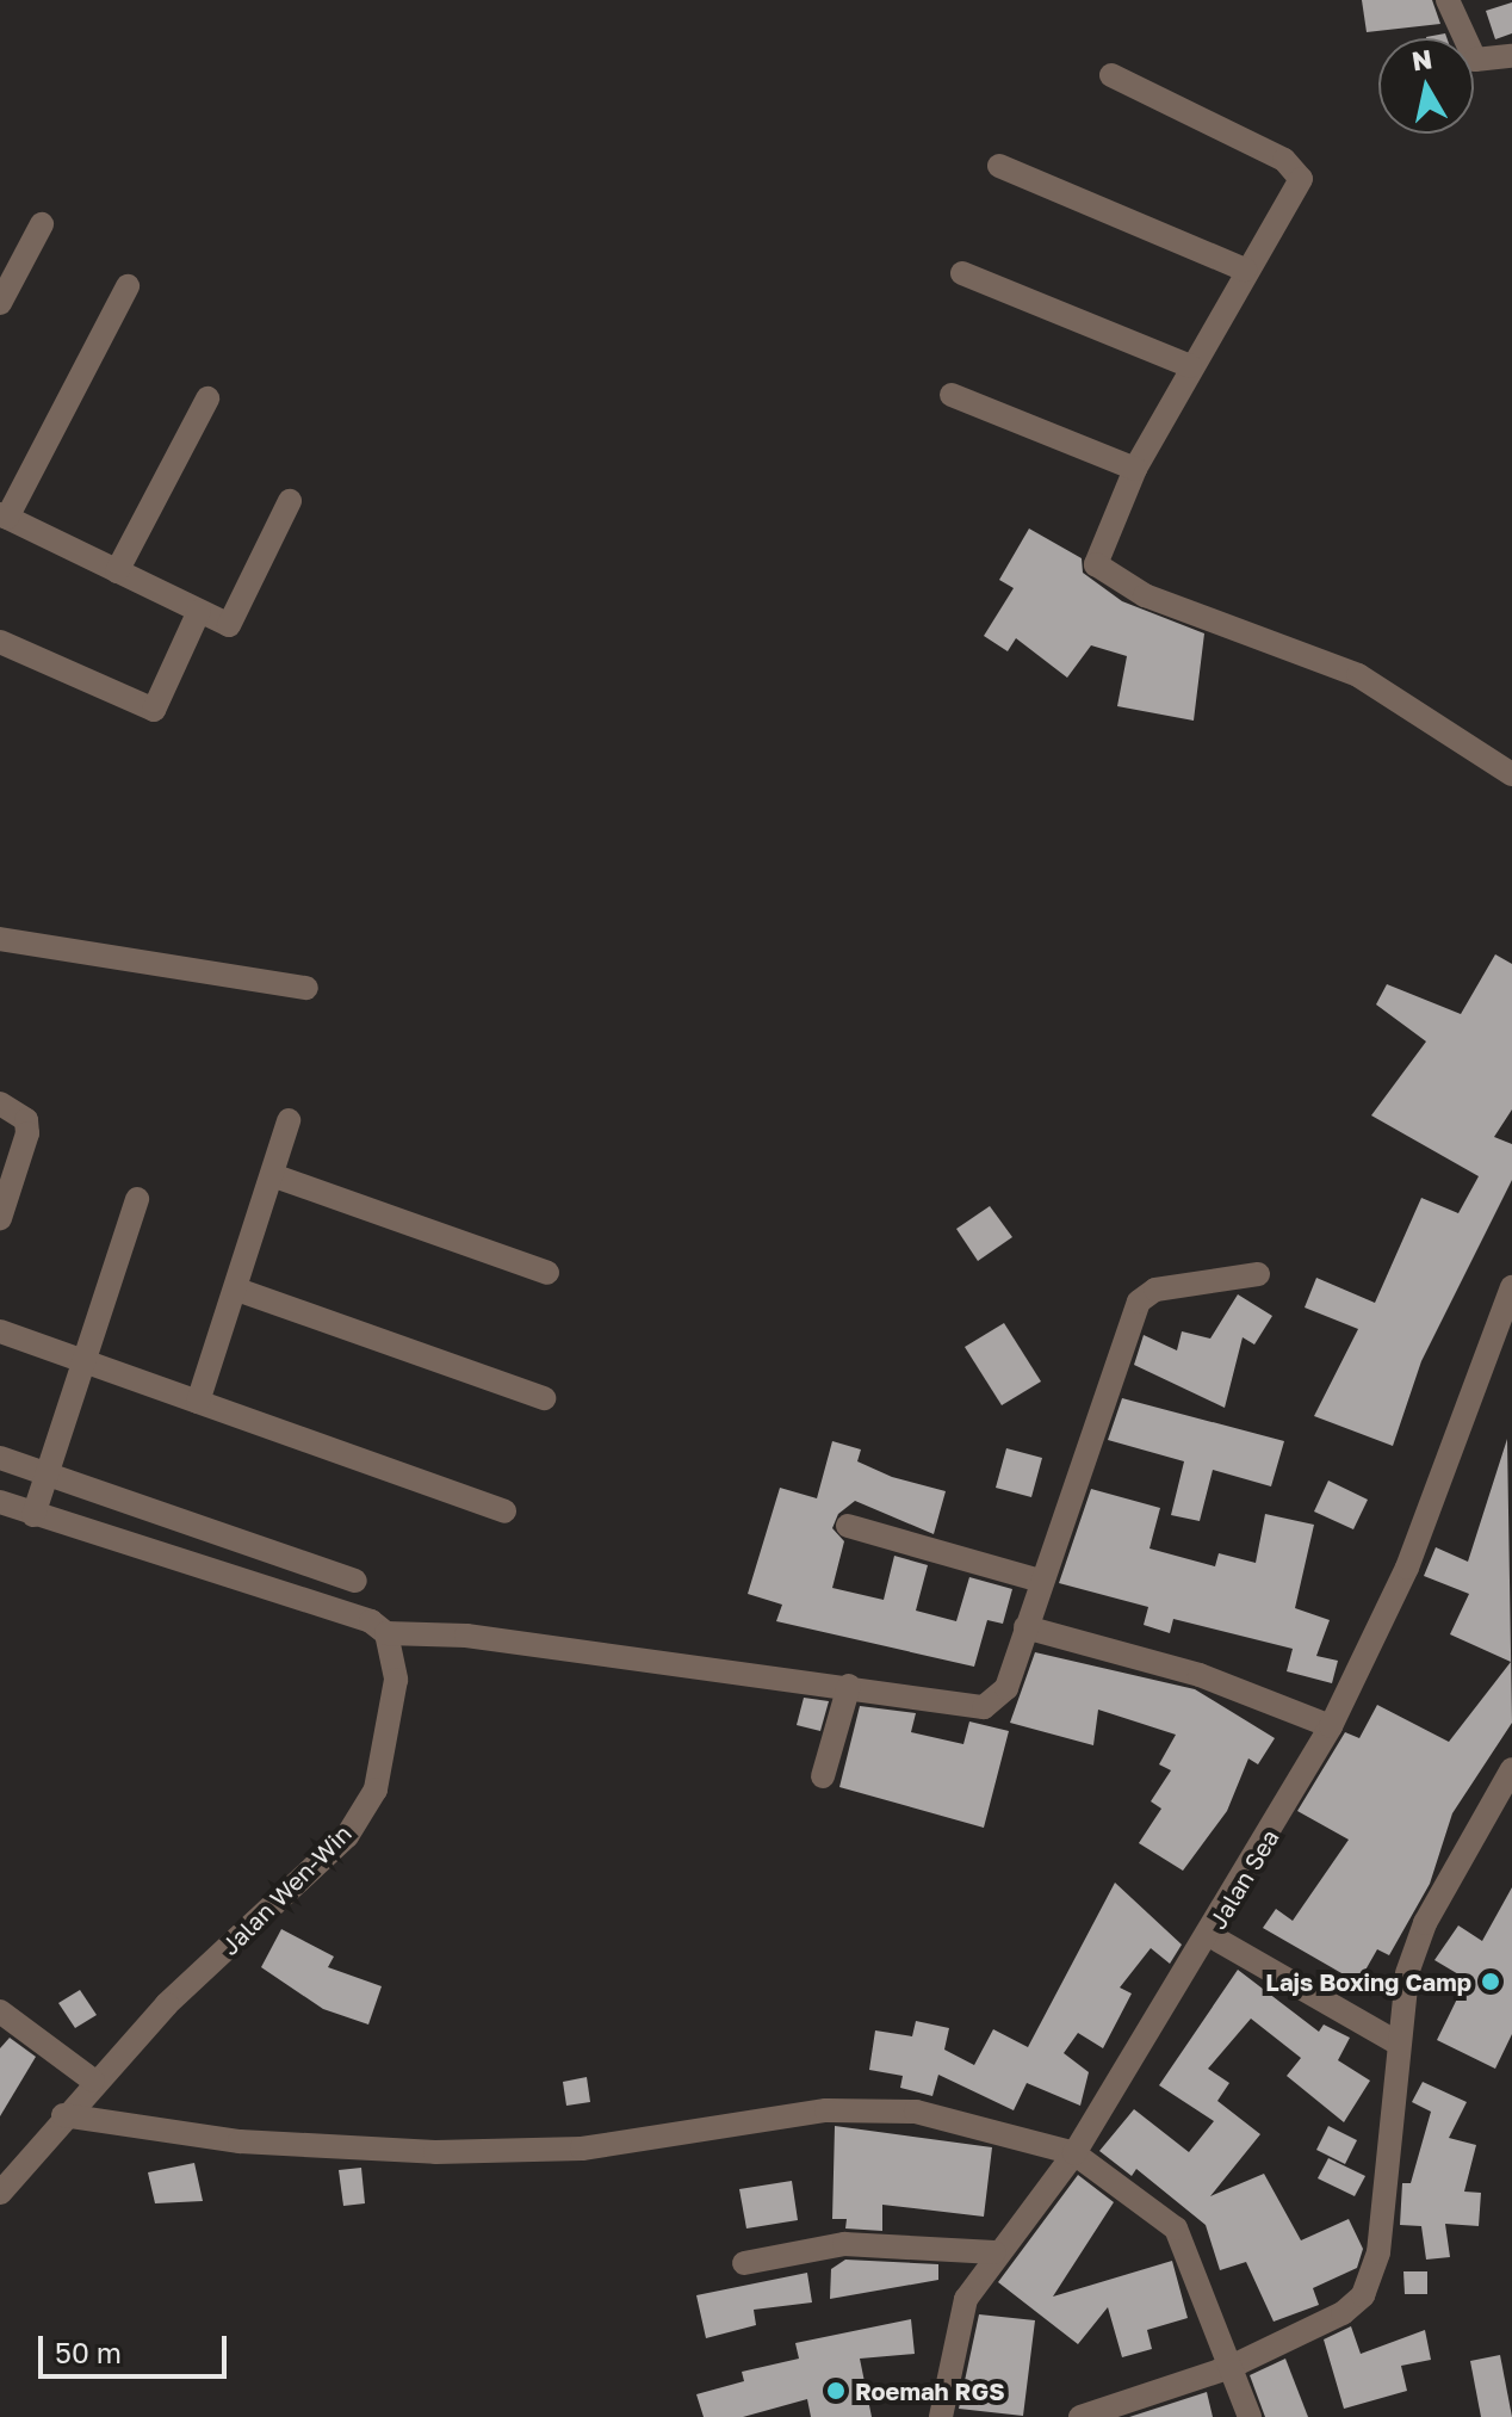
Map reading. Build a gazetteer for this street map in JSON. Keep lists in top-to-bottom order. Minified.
{"streets":{"street":["Jalan Sea","Jalan Wen-Win"]},"places":["Lajs Boxing Camp","Roemah RGS"],"scale_bar":"50 m","north":"top"}
